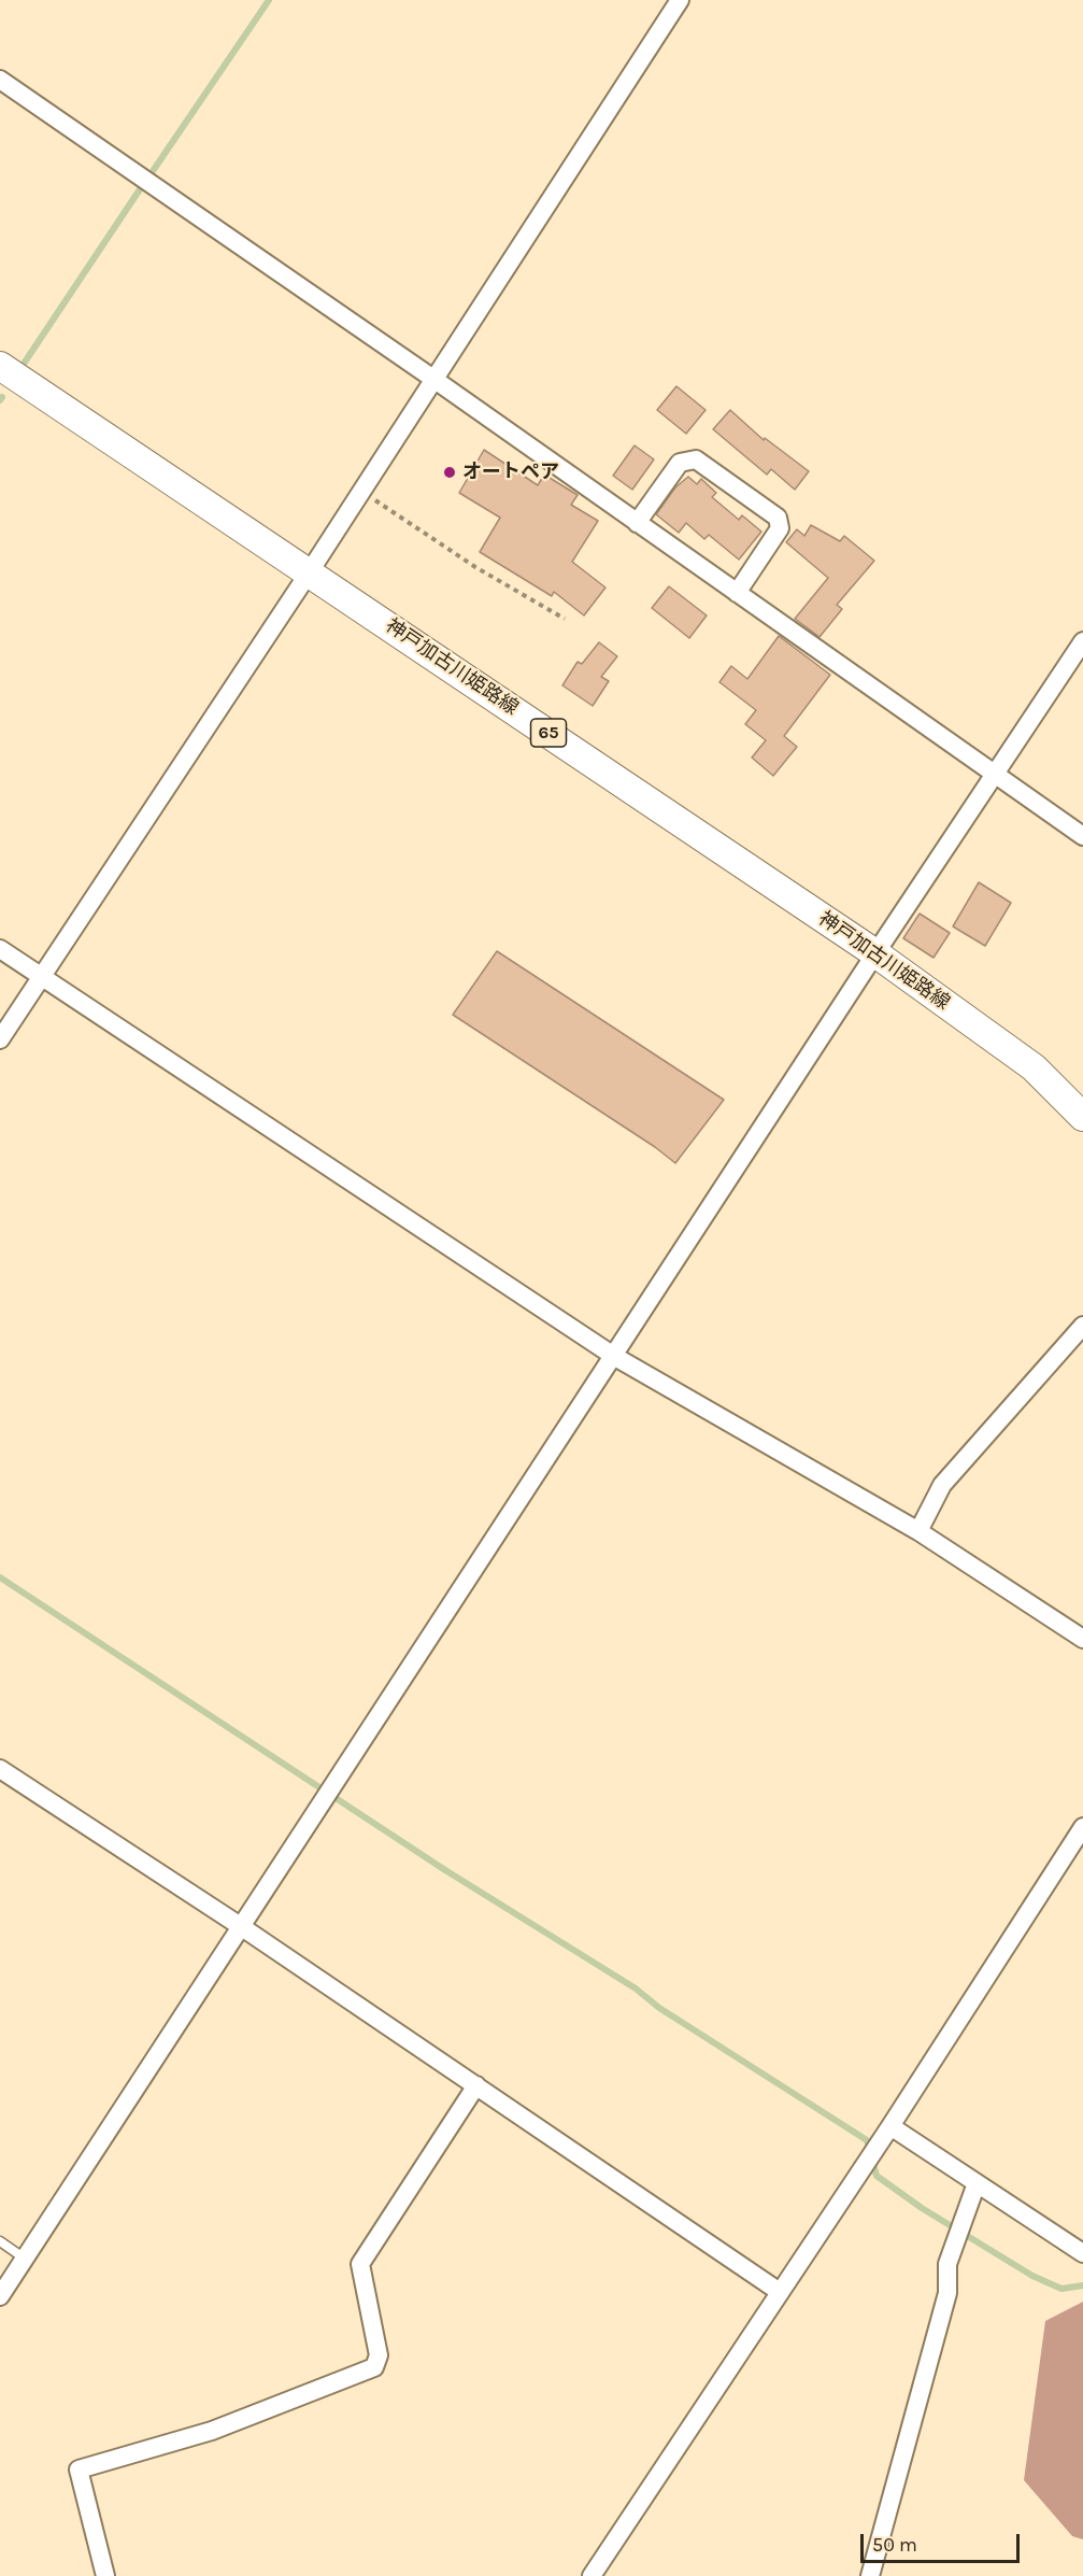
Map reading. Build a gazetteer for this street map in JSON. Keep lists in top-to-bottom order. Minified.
{"streets":{"main road":["神戸加古川姫路線","65"]},"places":["オートペア"],"scale_bar":"50 m"}
